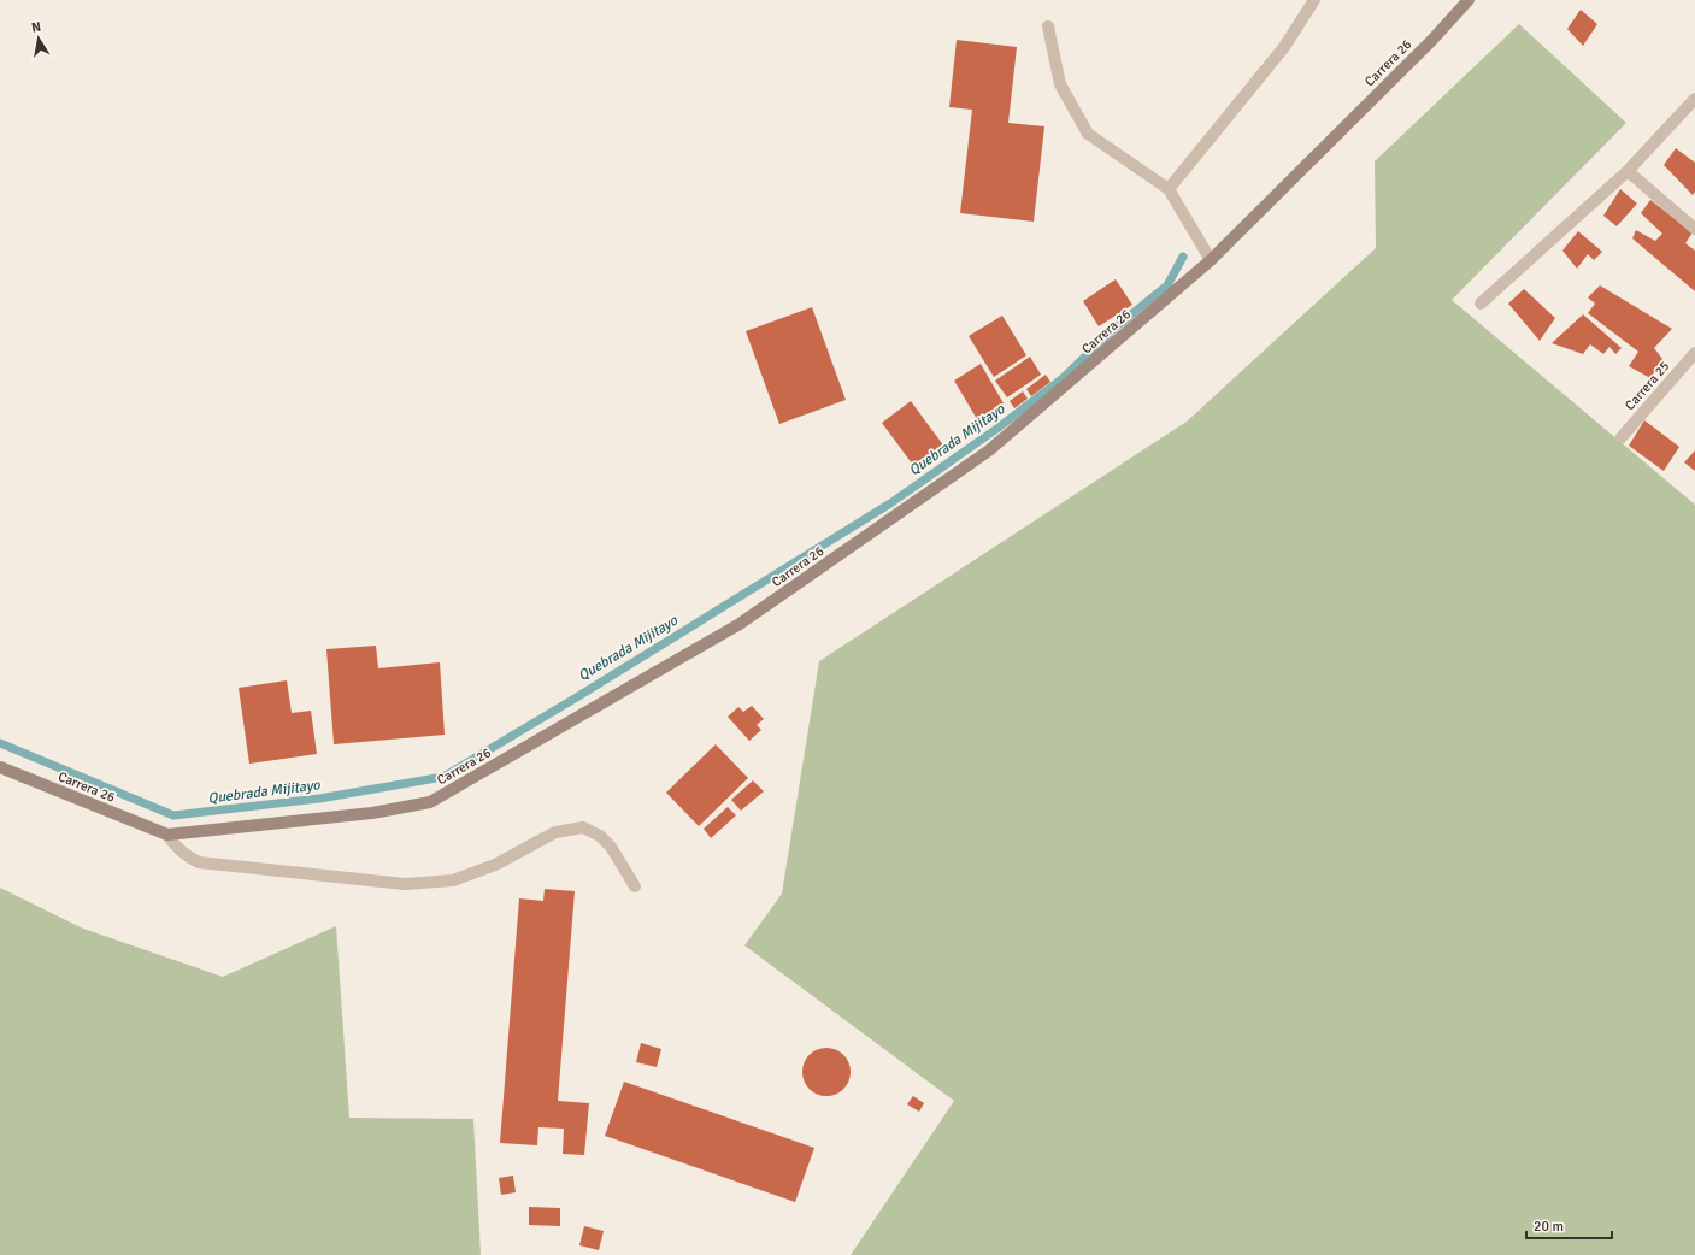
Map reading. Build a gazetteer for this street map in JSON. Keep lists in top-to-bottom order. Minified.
{"streets":{"street":["Carrera 26","Carrera 25"]},"water":["Quebrada Mijitayo"],"scale_bar":"20 m","north":"top"}
